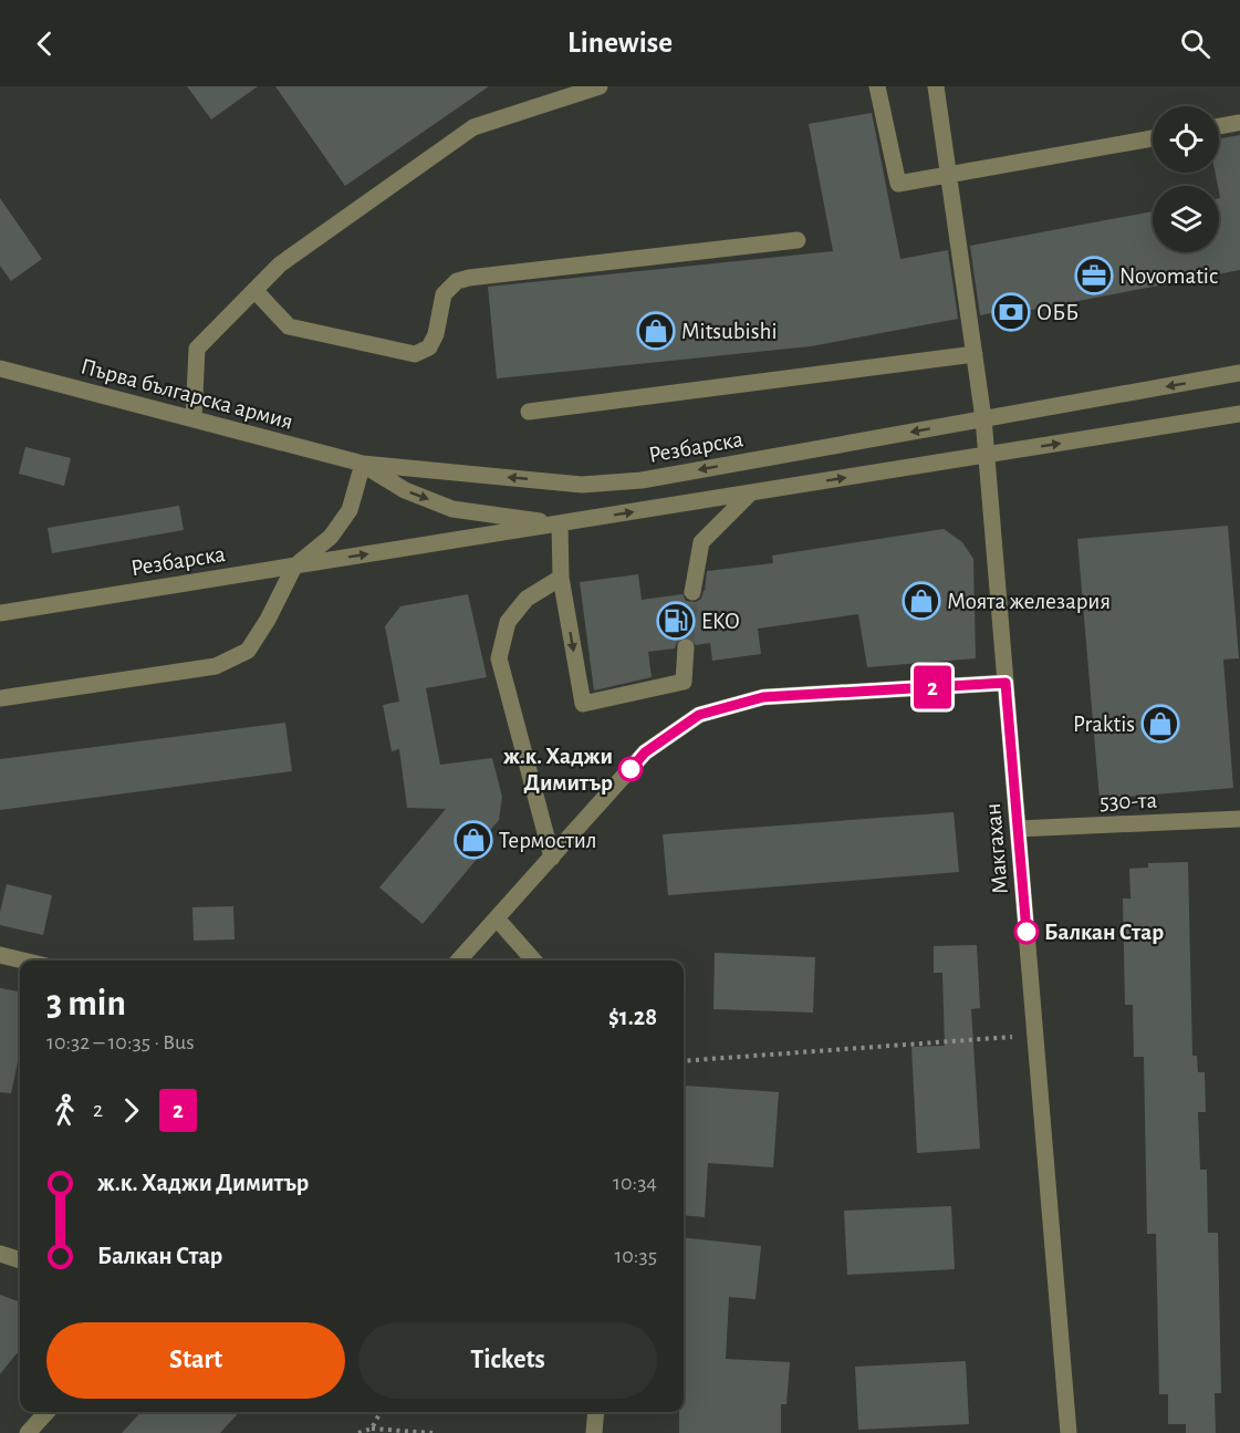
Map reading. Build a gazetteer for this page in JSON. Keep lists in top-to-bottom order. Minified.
{"streets":{"street":["Първа българска армия","Резбарска","530-та","Макгахан"]},"crossings":[["Първа българска армия","Резбарска"],["Резбарска","Макгахан"],["530-та","Макгахан"]],"places":{"office":["Novomatic"],"bank":["ОББ"],"shop":["Mitsubishi","Моята железария","Praktis","Термостил"],"fuel station":["EKO"],"other":["ж.к. Хаджи Димитър","Балкан Стар"]},"lines":["bus line 2"],"page":{"header":"Linewise","on_map":"2","heading":["3 min","10:32 – 10:35 · Bus","$1.28"],"legs":["2","2"],"list":[{"name":"ж.к. Хаджи Димитър","value":"10:34"},{"name":"Балкан Стар","value":"10:35"}],"buttons":["Start","Tickets"]}}
